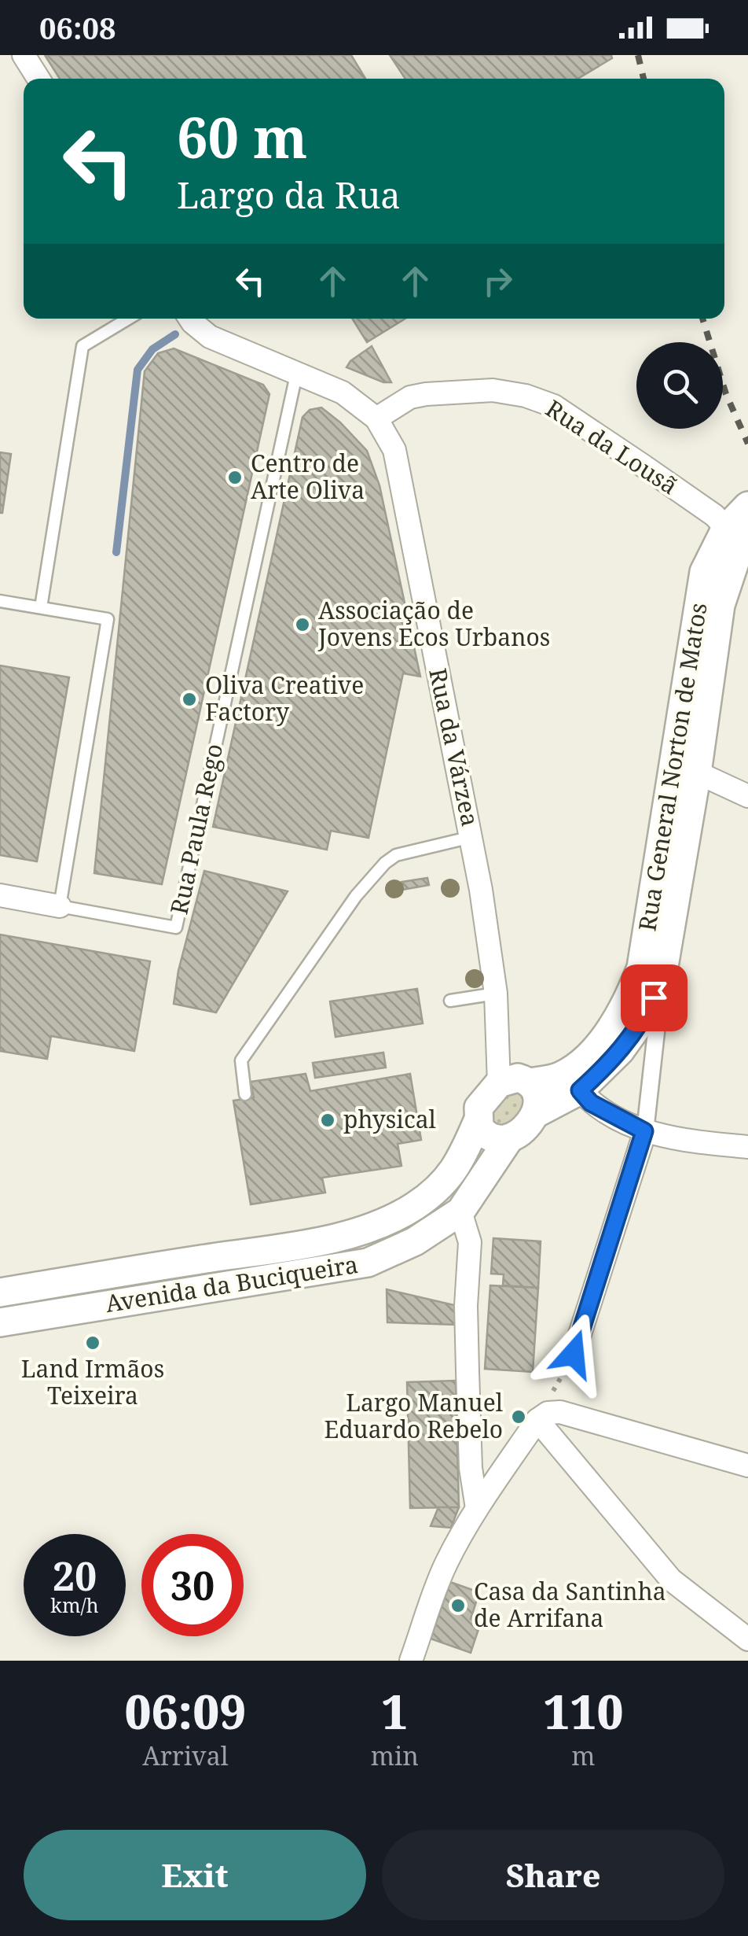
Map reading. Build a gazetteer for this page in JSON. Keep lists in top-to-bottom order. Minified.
{"streets":{"street":["Rua da Lousã","Rua da Várzea","Rua General Norton de Matos","Rua Paula Rego","Avenida da Buciqueira"]},"crossings":[["Rua da Lousã","Rua da Várzea"],["Rua da Lousã","Rua General Norton de Matos"],["Rua da Várzea","Rua General Norton de Matos"],["Rua da Várzea","Avenida da Buciqueira"],["Rua General Norton de Matos","Avenida da Buciqueira"]],"places":["Centro de Arte Oliva","Associação de Jovens Ecos Urbanos","Oliva Creative Factory","physical","Land Irmãos Teixeira","Largo Manuel Eduardo Rebelo","Casa da Santinha de Arrifana"],"page":{"status":"06:08","turn":["60 m","Largo da Rua"],"speed":"20 km/h","limit":"30","eta":["06:09","Arrival","1","min","110","m"],"buttons":["Exit","Share"]}}
